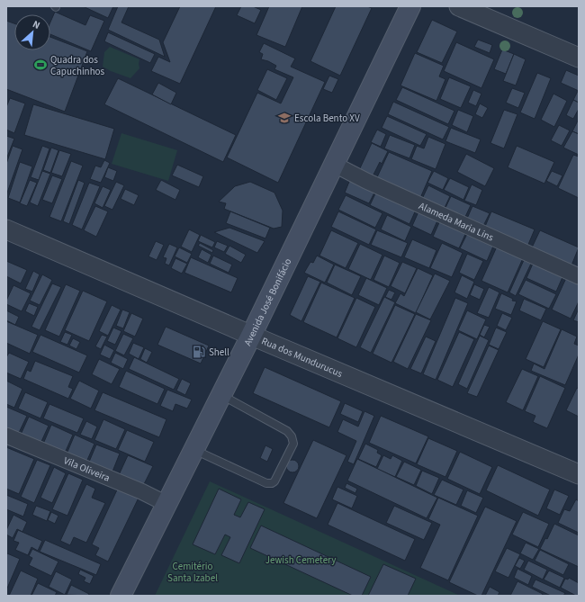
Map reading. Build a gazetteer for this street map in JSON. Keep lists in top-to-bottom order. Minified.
{"streets":{"main road":["Avenida José Bonifácio"],"street":["Alameda Maria Lins","Rua dos Mundurucus","Vila Oliveira"]},"crossings":[["Alameda Maria Lins","Avenida José Bonifácio"],["Avenida José Bonifácio","Rua dos Mundurucus"],["Avenida José Bonifácio","Vila Oliveira"]],"parks":["Jewish Cemetery","Cemitério Santa Izabel"],"places":{"sports":["Quadra dos Capuchinhos"],"school or university":["Escola Bento XV"],"fuel station":["Shell"]},"north":"top right"}
